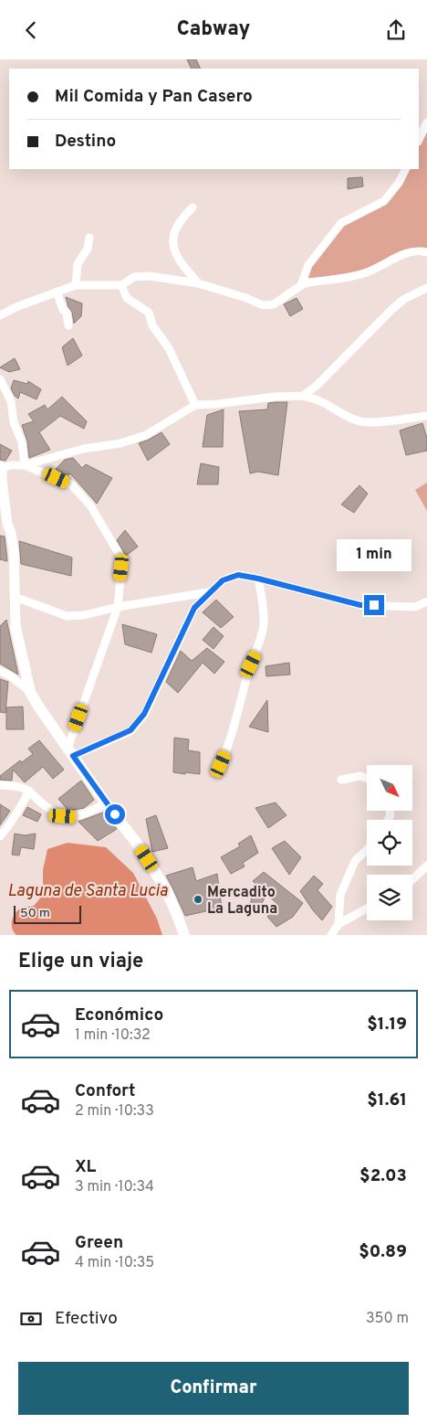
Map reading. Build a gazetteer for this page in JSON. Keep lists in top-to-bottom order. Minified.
{"water":["Laguna de Santa Lucia"],"places":["Mercadito La Laguna"],"scale_bar":"50 m","north":"bottom right","page":{"header":"Cabway","banner":["Mil Comida y Pan Casero","Destino"],"bubble":"1 min","scale":"50 m","heading":"Elige un viaje","list":[{"name":"Económico","note":"1 min · 10:32","value":"$1.19"},{"name":"Confort","note":"2 min · 10:33","value":"$1.61"},{"name":"XL","note":"3 min · 10:34","value":"$2.03"},{"name":"Green","note":"4 min · 10:35","value":"$0.89"}],"pay":["Efectivo","350 m"],"buttons":"Confirmar"}}
